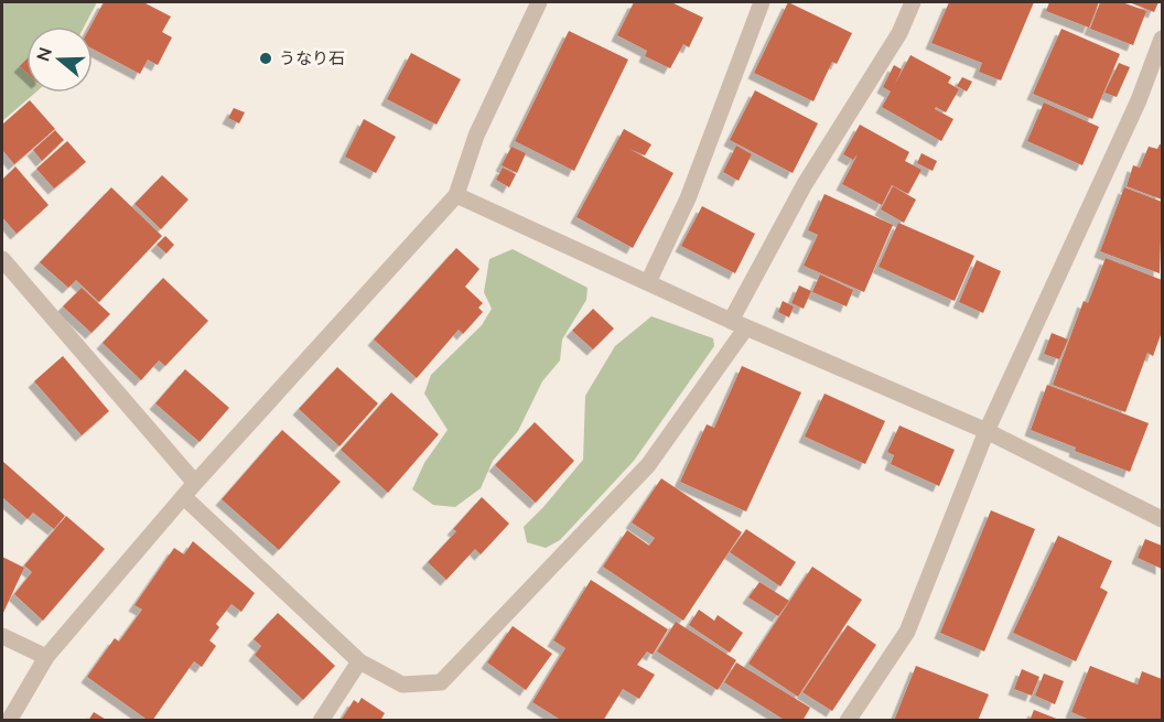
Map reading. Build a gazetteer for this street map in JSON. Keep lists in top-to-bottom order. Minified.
{"places":["うなり石"],"north":"left"}
